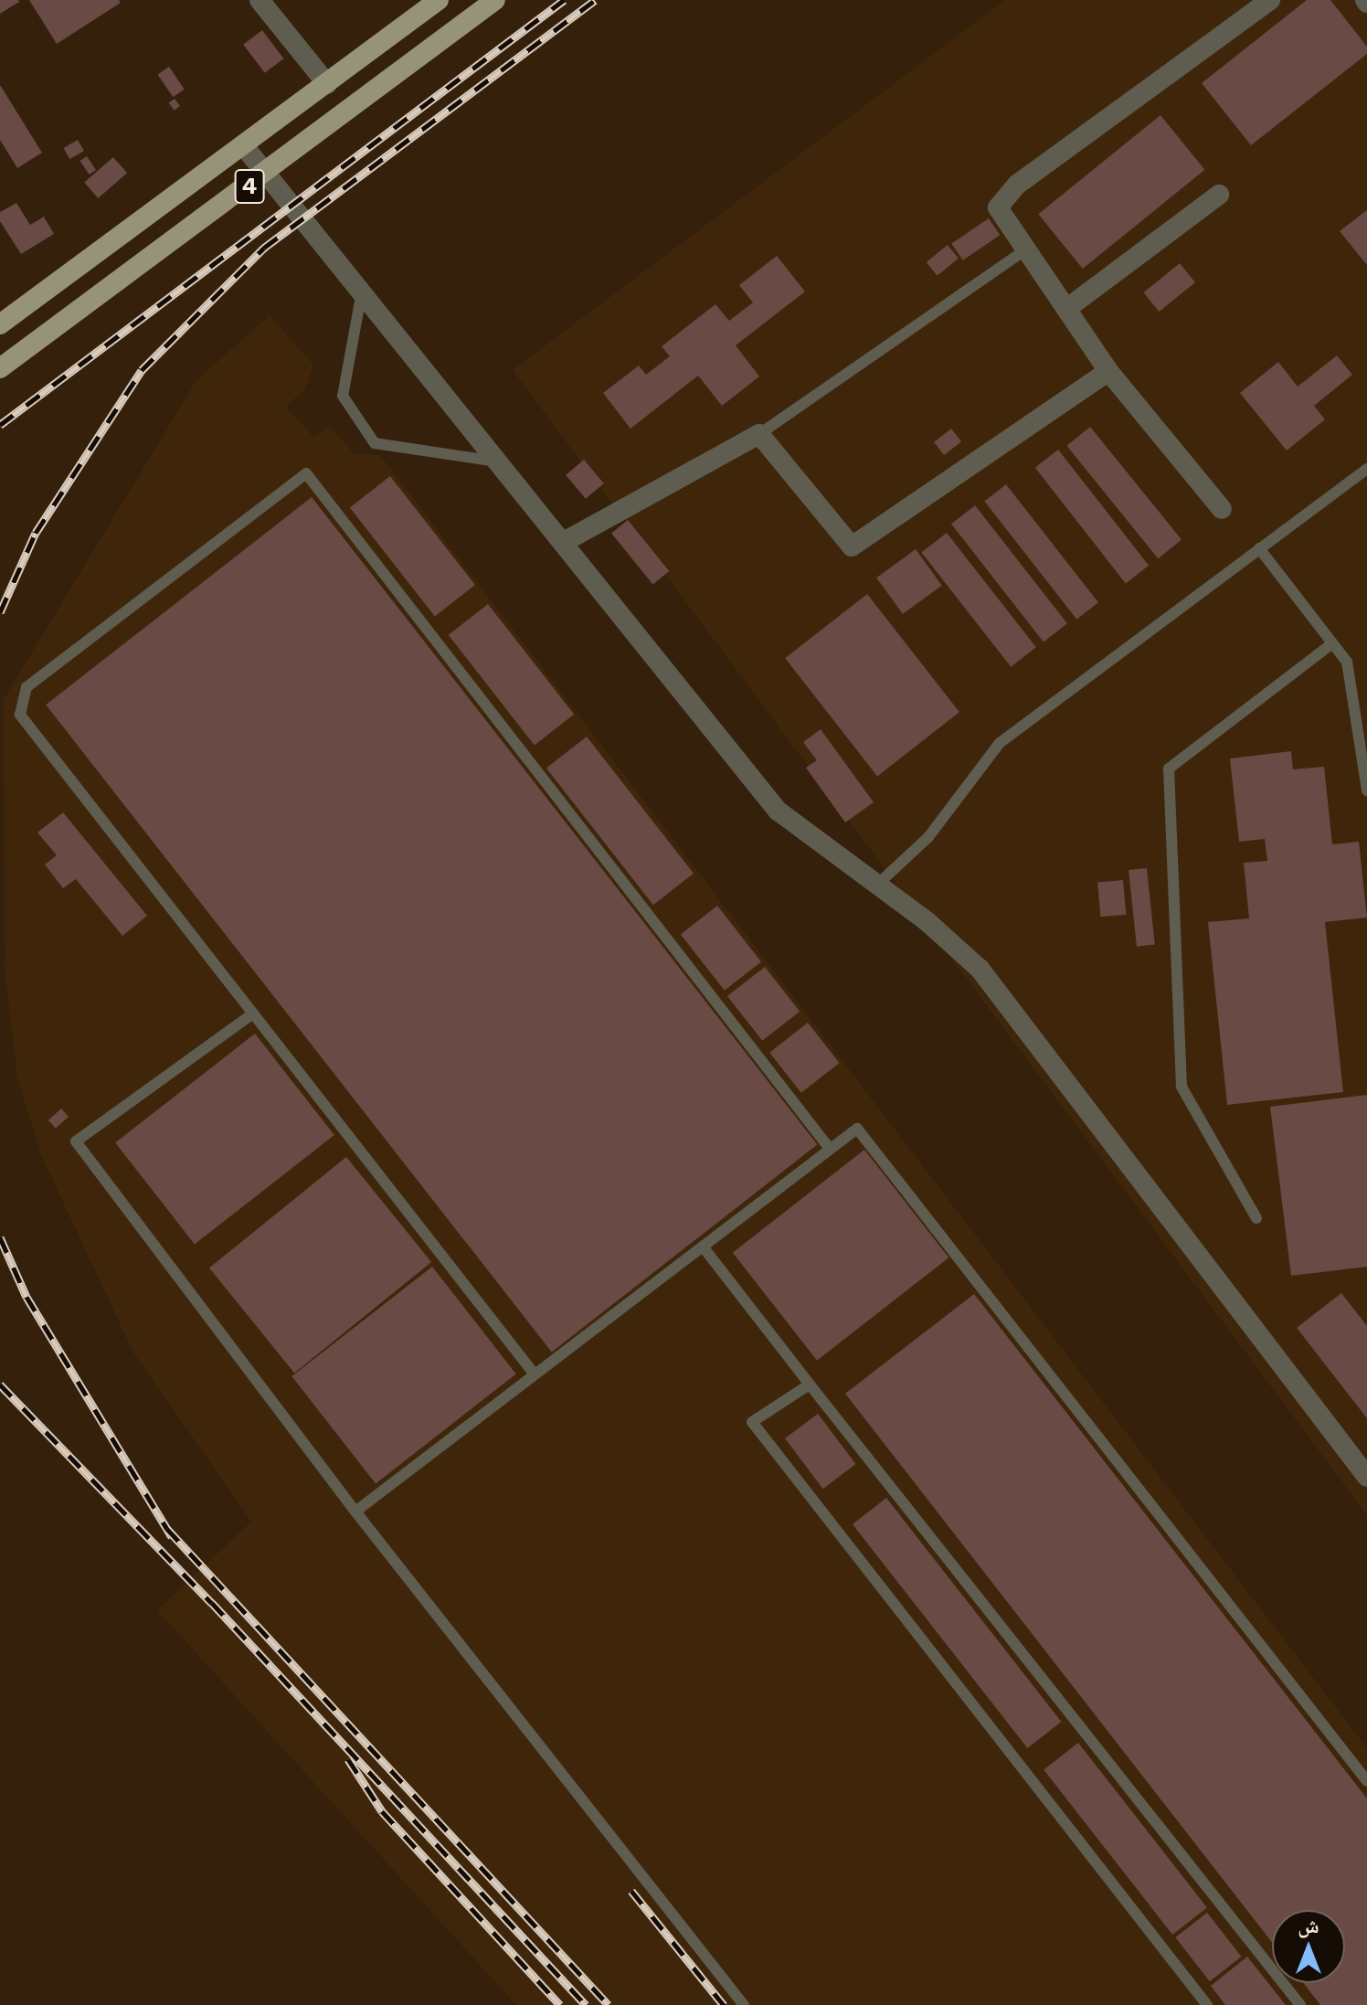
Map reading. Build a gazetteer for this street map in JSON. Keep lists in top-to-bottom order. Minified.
{"streets":{"main road":["4"]},"north":"top"}
